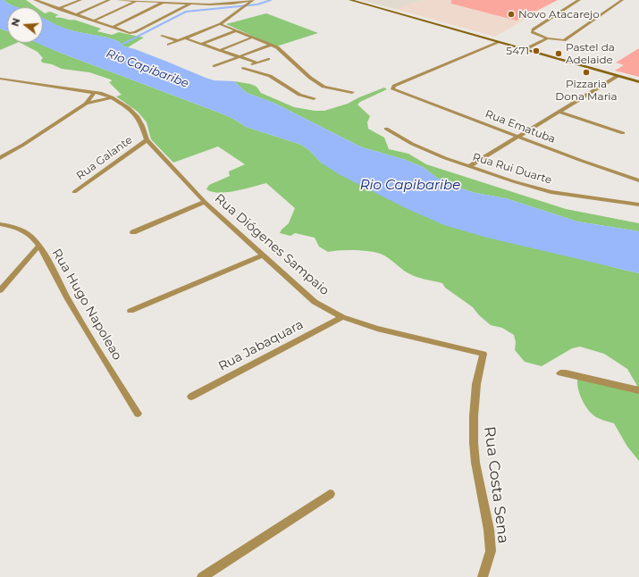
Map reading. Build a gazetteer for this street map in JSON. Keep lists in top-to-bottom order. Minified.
{"streets":{"street":["Rua Ematuba","Rua Galante","Rua Rui Duarte","Rua Diógenes Sampaio","Rua Hugo Napoleao","Rua Jabaquara","Rua Costa Sena"]},"crossings":[["Rua Galante","Rua Diógenes Sampaio"],["Rua Diógenes Sampaio","Rua Jabaquara"],["Rua Diógenes Sampaio","Rua Costa Sena"]],"water":["Rio Capibaribe"],"places":["Novo Atacarejo","5471","Pastel da Adelaide","Pizzaria Dona Maria"],"north":"left"}
